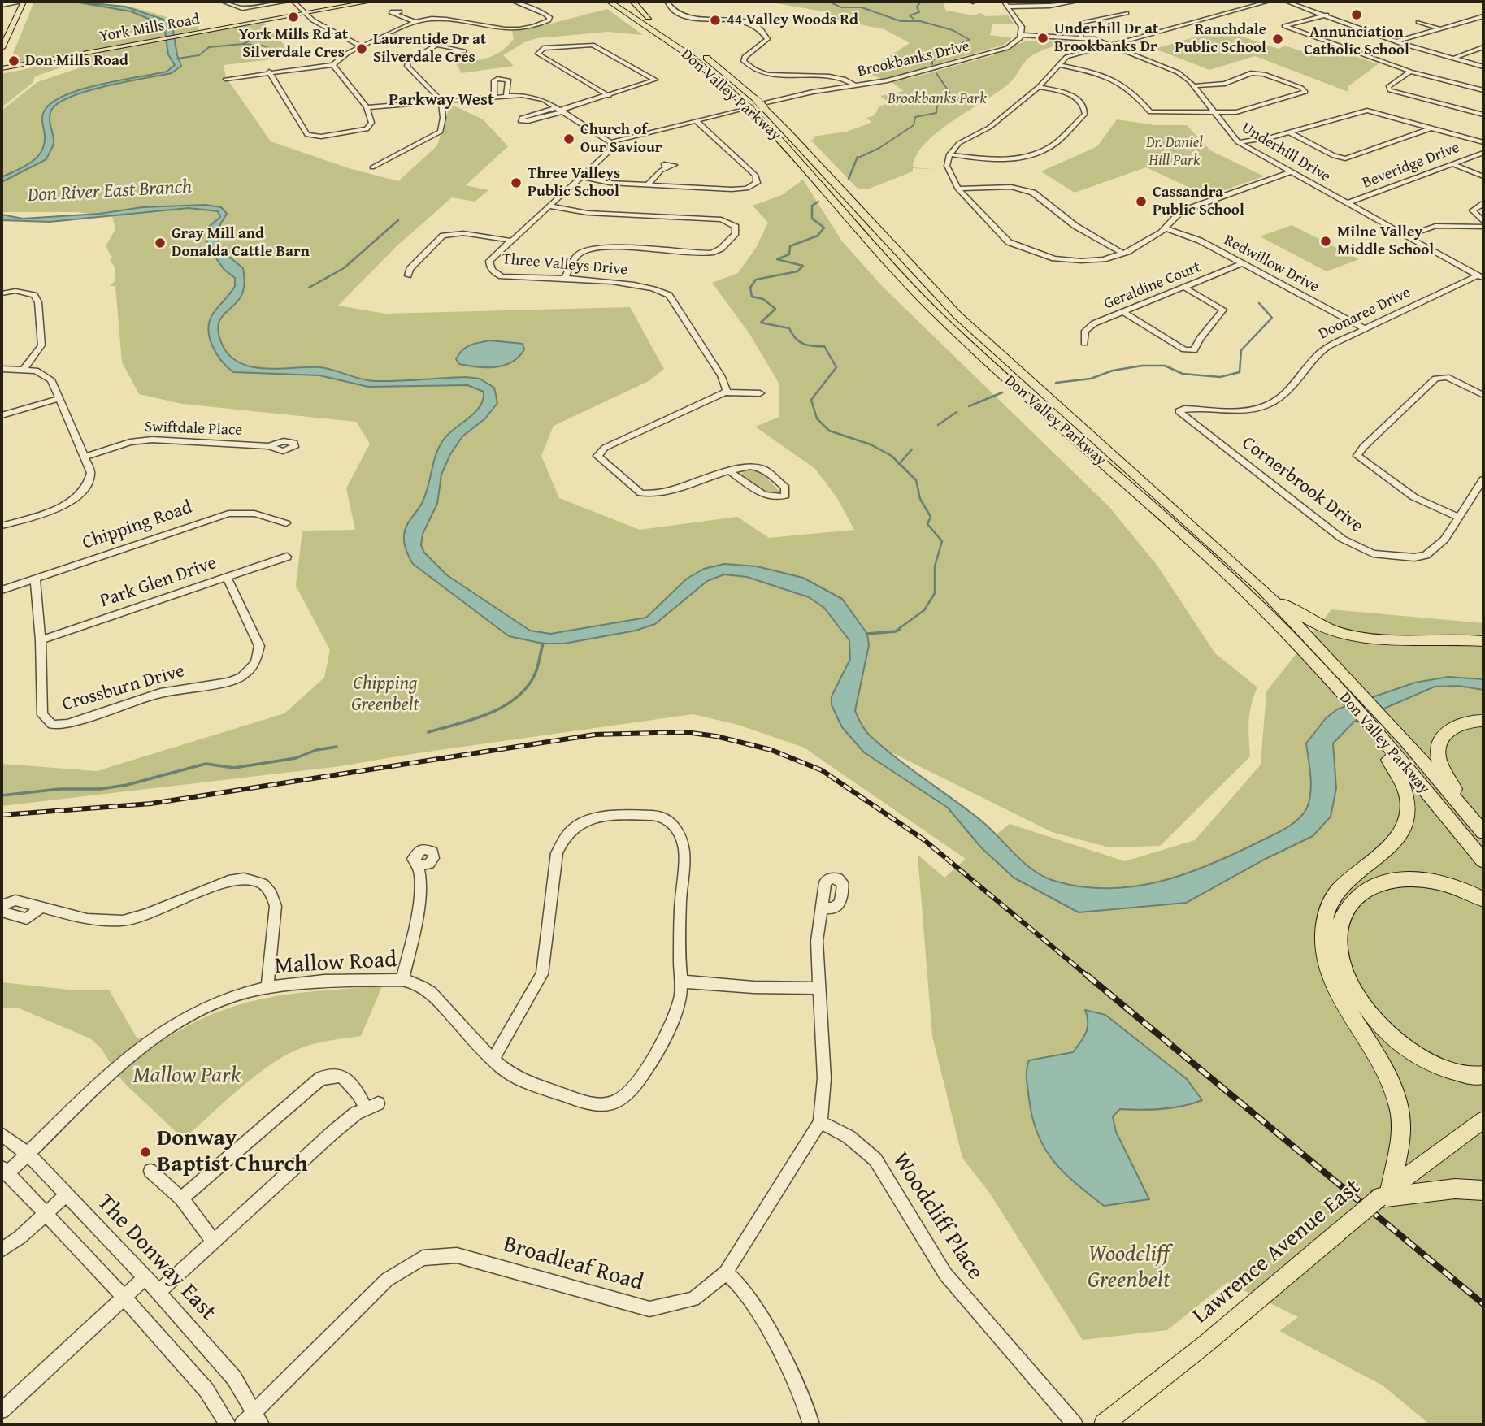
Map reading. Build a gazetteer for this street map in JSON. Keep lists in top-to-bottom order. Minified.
{"streets":{"highway":["Don Valley Parkway"],"main road":["York Mills Road","Lawrence Avenue East"],"street":["Brookbanks Drive","Underhill Drive","Beveridge Drive","Redwillow Drive","Three Valleys Drive","Geraldine Court","Doonaree Drive","Swiftdale Place","Cornerbrook Drive","Chipping Road","Park Glen Drive","Crossburn Drive","Mallow Road","Woodcliff Place","The Donway East","Broadleaf Road"]},"crossings":[["Brookbanks Drive","Don Valley Parkway"],["Underhill Drive","Beveridge Drive"],["Underhill Drive","Doonaree Drive"],["Redwillow Drive","Geraldine Court"],["Redwillow Drive","Doonaree Drive"],["Doonaree Drive","Cornerbrook Drive"],["Chipping Road","Crossburn Drive"],["Park Glen Drive","Crossburn Drive"],["Mallow Road","The Donway East"],["Woodcliff Place","Broadleaf Road"],["The Donway East","Broadleaf Road"]],"districts":["Parkway West"],"water":["Don River East Branch"],"parks":["Brookbanks Park","Dr. Daniel Hill Park","Chipping Greenbelt","Mallow Park","Woodcliff Greenbelt"],"places":["Annunciation Catholic School","York Mills Rd at Silverdale Cres","44 Valley Woods Rd","Underhill Dr at Brookbanks Dr","Ranchdale Public School","Laurentide Dr at Silverdale Cres","Don Mills Road","Church of Our Saviour","Three Valleys Public School","Cassandra Public School","Milne Valley Middle School","Gray Mill and Donalda Cattle Barn","Donway Baptist Church"]}
